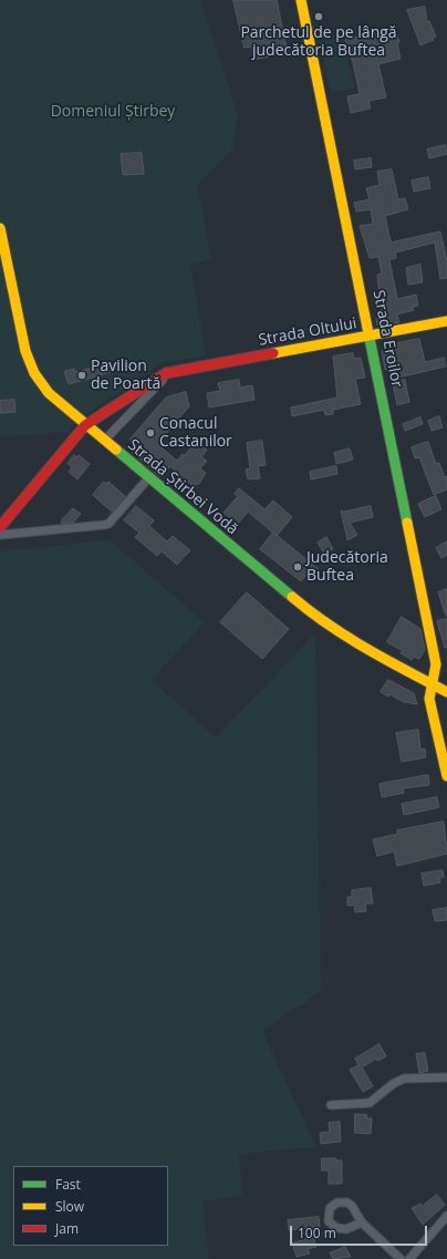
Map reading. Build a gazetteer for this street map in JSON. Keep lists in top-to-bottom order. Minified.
{"streets":{"street":["Strada Oltului","Strada Eroilor","Strada Știrbei Vodă"]},"crossings":[["Strada Oltului","Strada Eroilor"],["Strada Oltului","Strada Știrbei Vodă"],["Strada Eroilor","Strada Știrbei Vodă"]],"parks":["Domeniul Știrbey"],"places":["Parchetul de pe lângă judecătoria Buftea","Pavilion de Poartă","Conacul Castanilor","Judecătoria Buftea"],"legend":["Fast","Slow","Jam"],"scale_bar":"100 m"}
